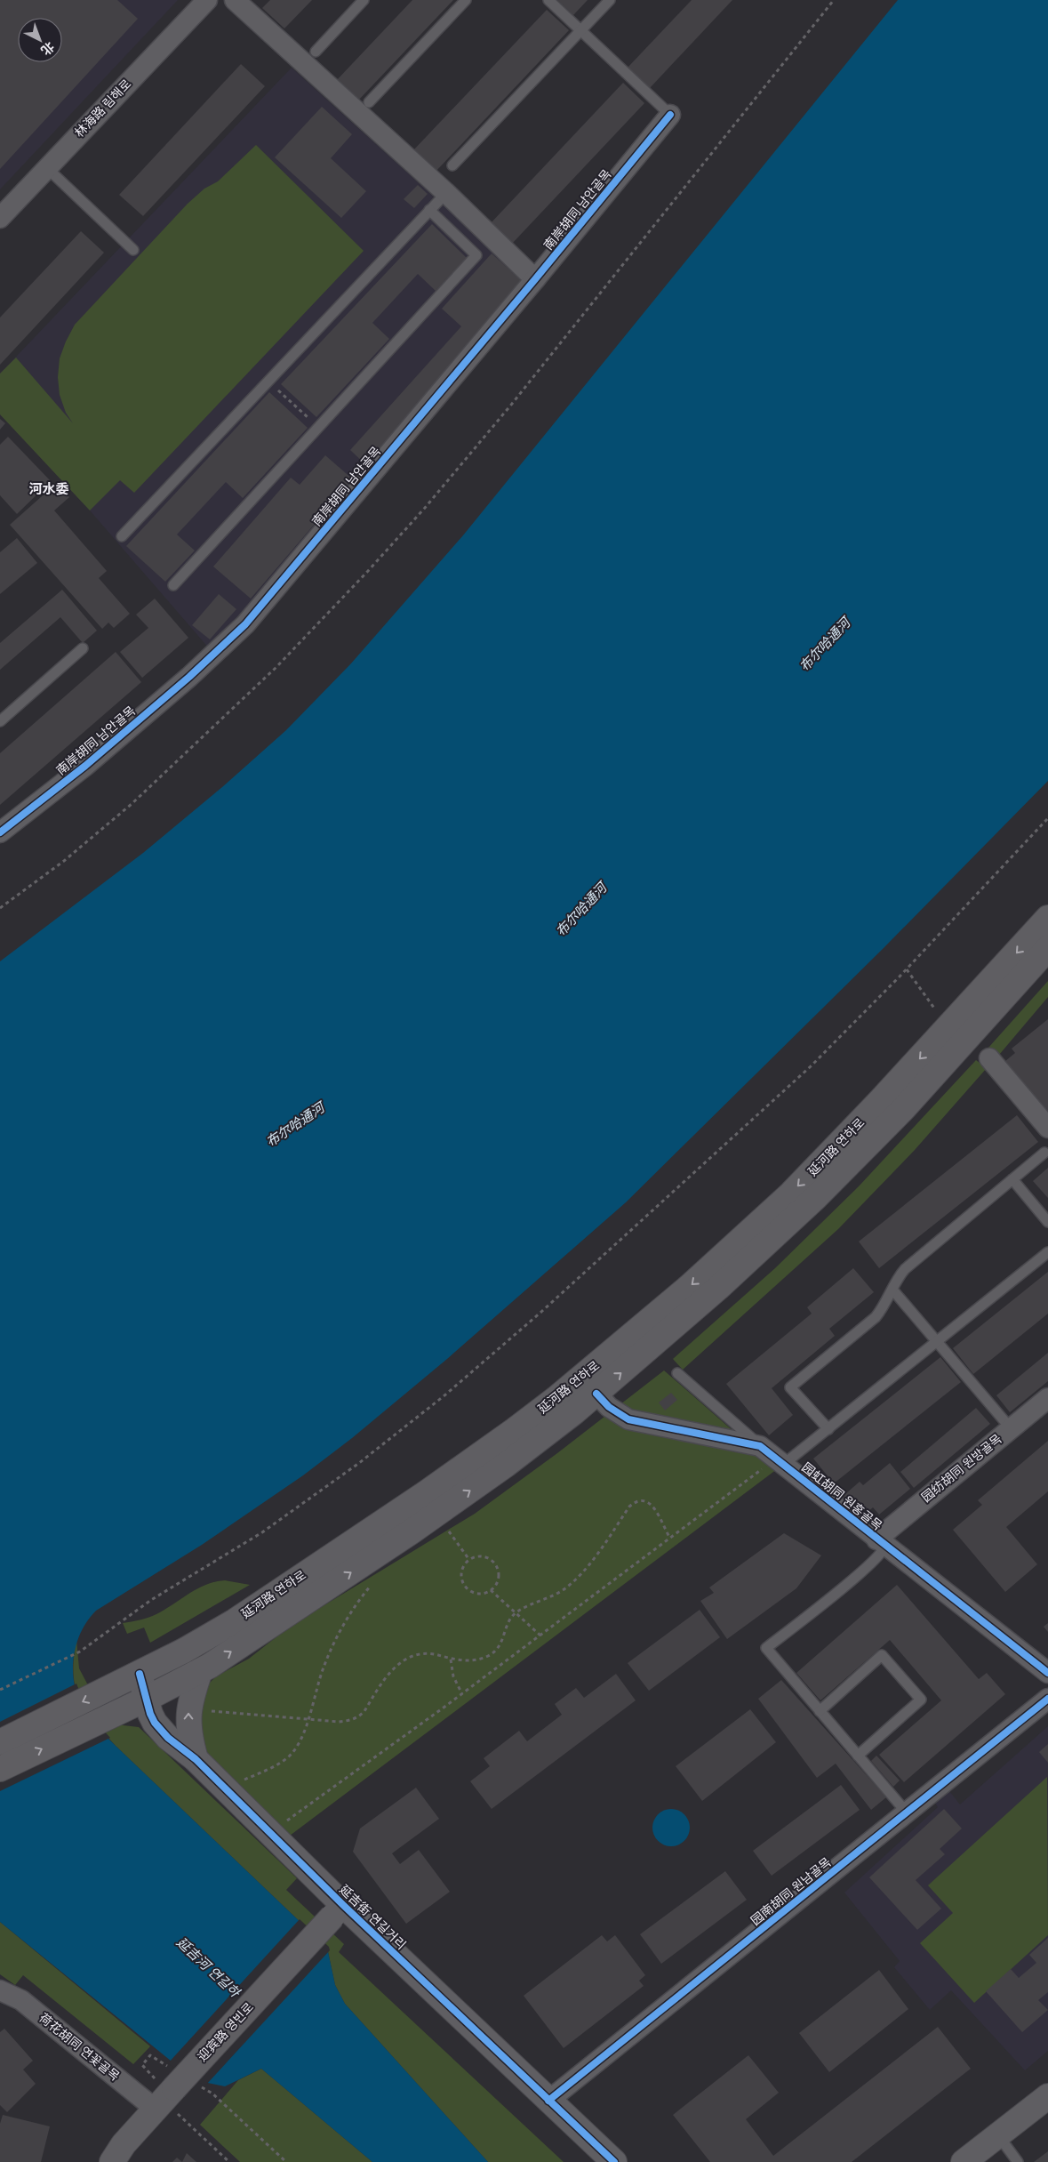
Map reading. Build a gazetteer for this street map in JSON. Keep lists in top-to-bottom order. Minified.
{"streets":{"main road":["延河路 연하로","延吉街 연길거리","迎宾路 영빈로"],"street":["林海路 림해로","南岸胡同 남안골목","园纺胡同 원방골목","园虹胡同 원홍골목","园南胡同 원남골목","荷花胡同 연꽃골목"]},"crossings":[["延河路 연하로","园虹胡同 원홍골목"],["延河路 연하로","延吉街 연길거리"],["园纺胡同 원방골목","园虹胡同 원홍골목"],["园南胡同 원남골목","延吉街 연길거리"],["延吉街 연길거리","迎宾路 영빈로"],["迎宾路 영빈로","荷花胡同 연꽃골목"]],"districts":["河水委"],"water":["布尔哈通河","延吉河 연길하"],"north":"bottom right"}
